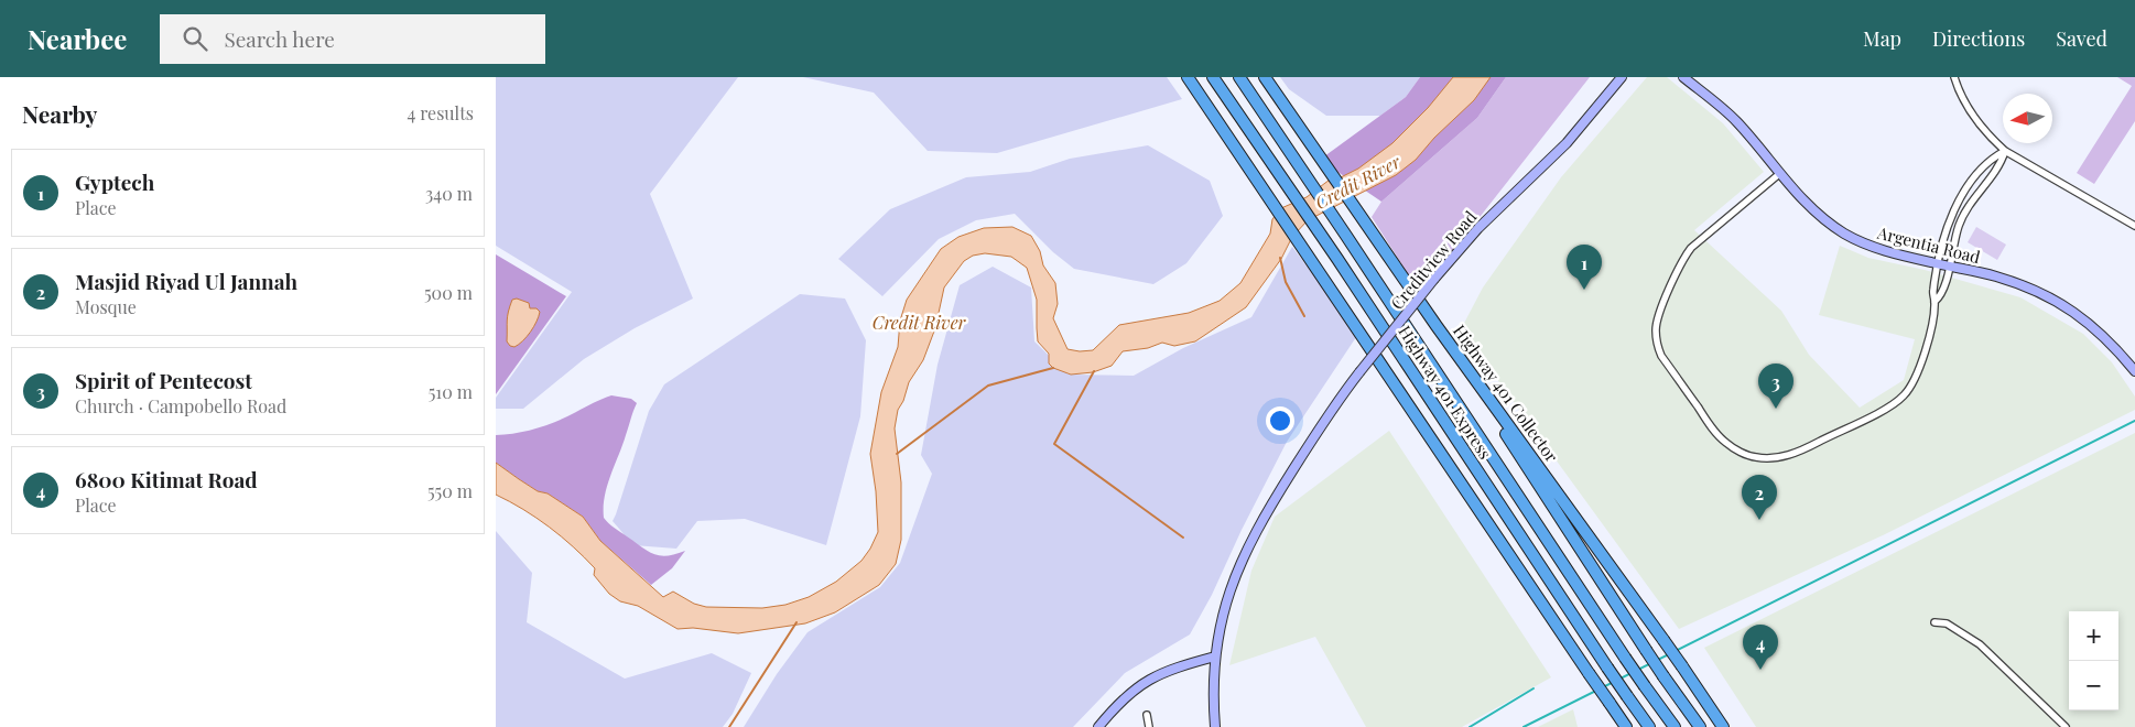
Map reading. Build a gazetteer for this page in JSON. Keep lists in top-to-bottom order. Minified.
{"streets":{"highway":["Highway 401 Express","Highway 401 Collector"],"main road":["Argentia Road","Creditview Road"]},"water":["Credit River"],"north":"left","page":{"header":"Nearbee","search":"Search here","nav":["Map","Directions","Saved"],"heading":["Nearby","4 results"],"list":[{"mark":"1","name":"Gyptech","note":"Place","value":"340 m"},{"mark":"2","name":"Masjid Riyad Ul Jannah","note":"Mosque","value":"500 m"},{"mark":"3","name":"Spirit of Pentecost","note":"Church · Campobello Road","value":"510 m"},{"mark":"4","name":"6800 Kitimat Road","note":"Place","value":"550 m"}],"pins":["1","3","2","4"],"map_buttons":["+","−"]}}
